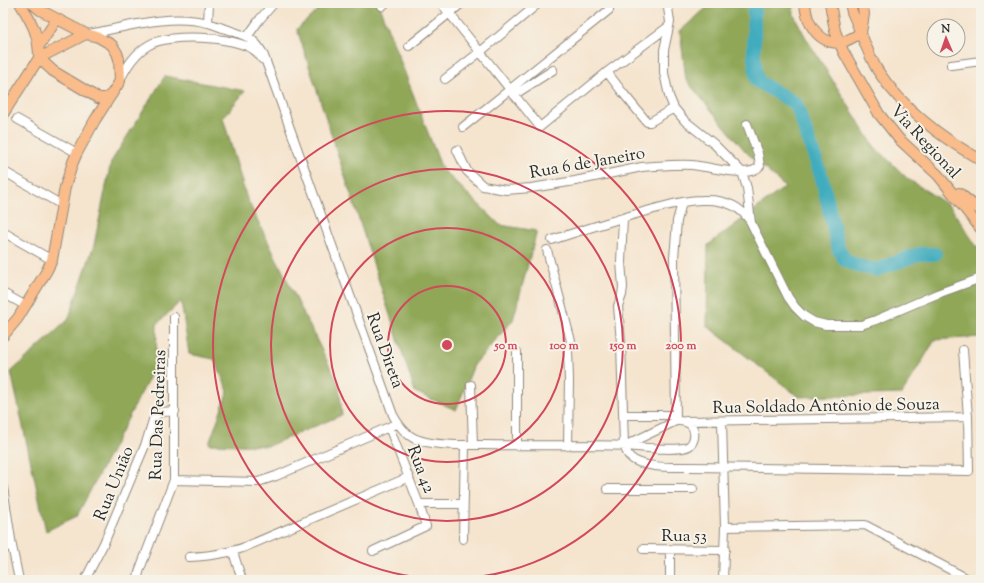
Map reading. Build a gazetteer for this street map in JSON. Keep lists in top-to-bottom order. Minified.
{"streets":{"main road":["Via Regional"],"street":["Rua 6 de Janeiro","Rua Direta","Rua Soldado Antônio de Souza","Rua Das Pedreiras","Rua 42","Rua União","Rua 53"]},"crossings":[["Rua Direta","Rua Soldado Antônio de Souza"],["Rua Das Pedreiras","Rua União"]],"north":"top","rings":["50 m","100 m","150 m","200 m"]}
